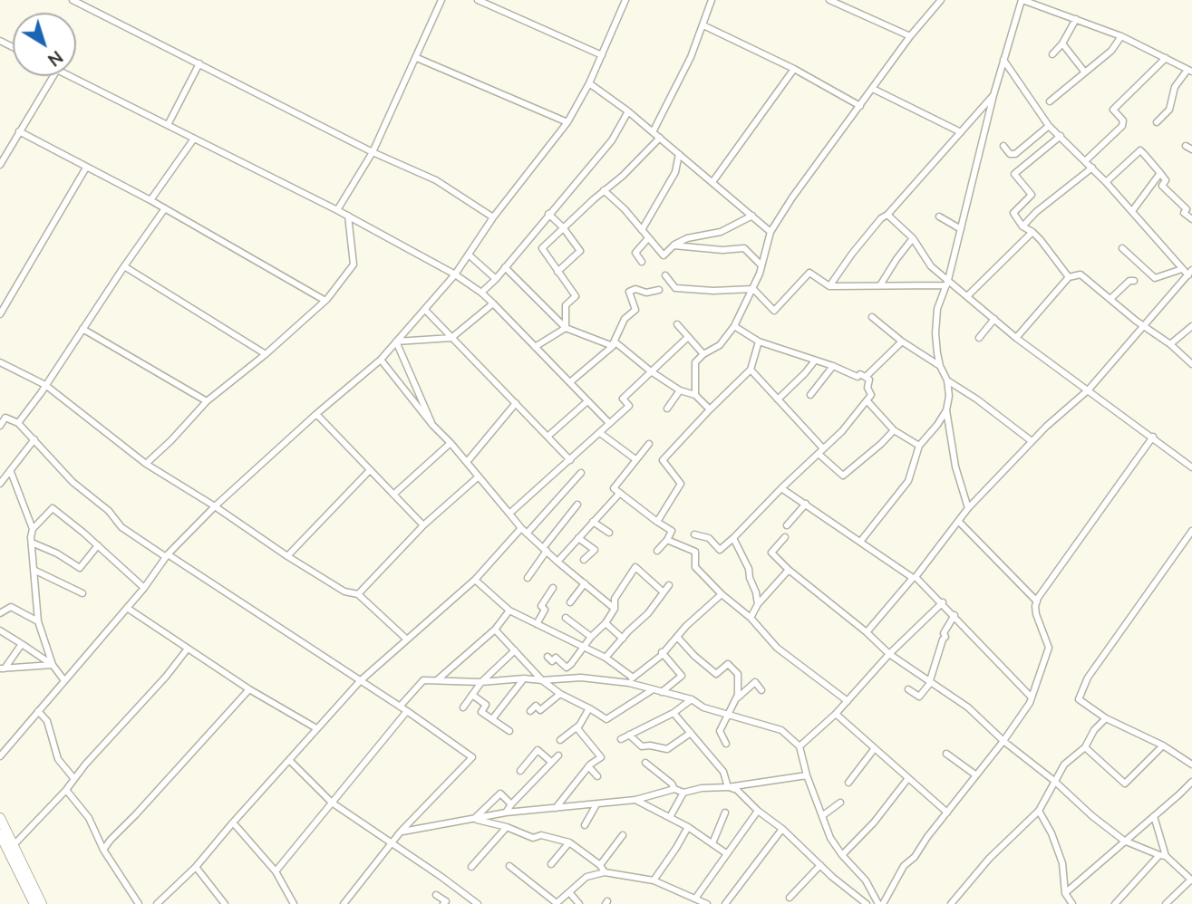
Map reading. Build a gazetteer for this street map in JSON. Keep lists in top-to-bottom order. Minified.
{"north":"bottom right"}
